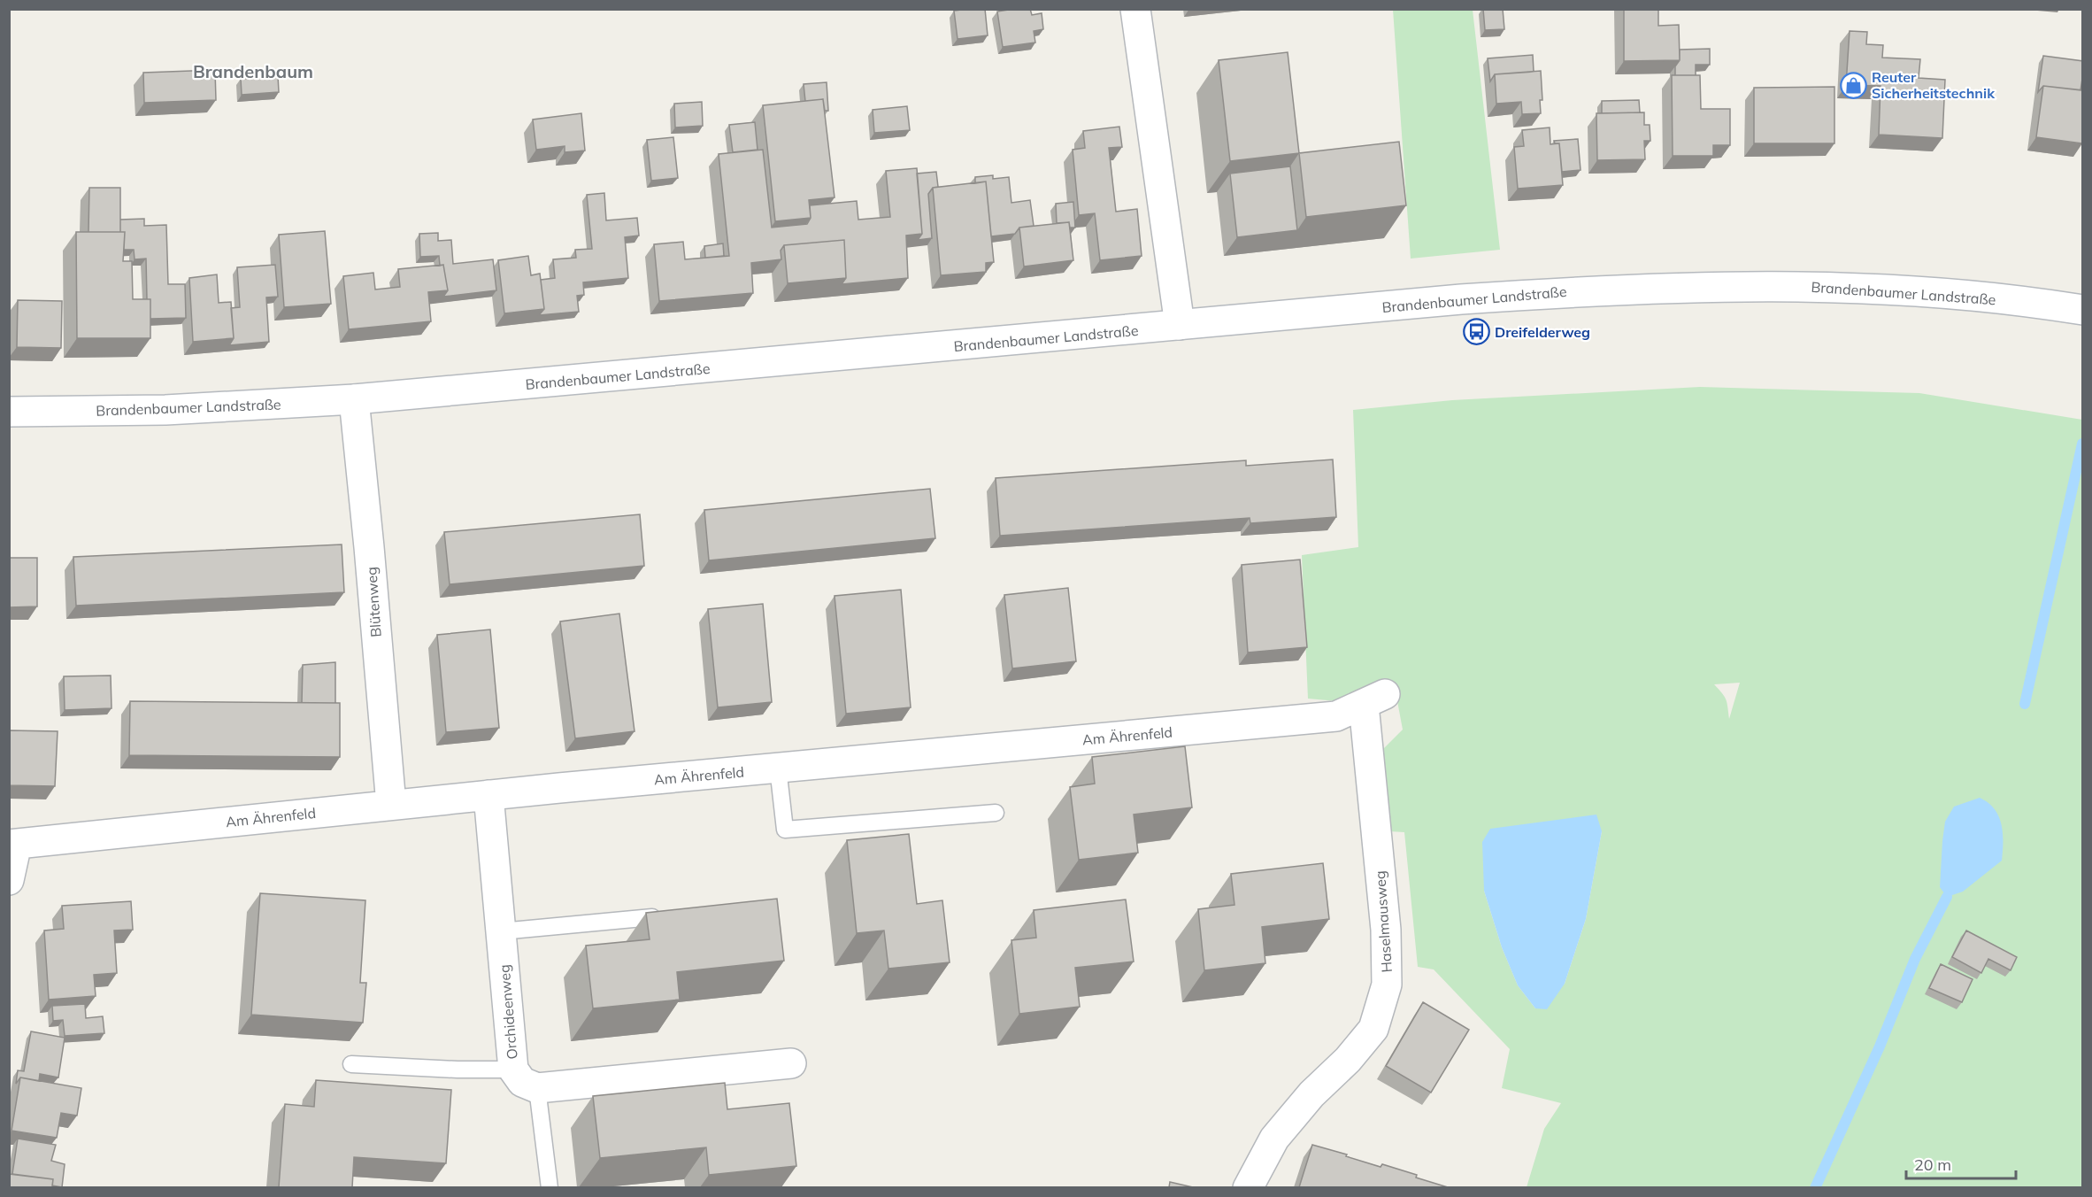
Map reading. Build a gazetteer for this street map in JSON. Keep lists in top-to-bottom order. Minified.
{"streets":{"street":["Brandenbaumer Landstraße","Blütenweg","Am Ährenfeld","Haselmausweg","Orchideenweg"]},"crossings":[["Brandenbaumer Landstraße","Blütenweg"],["Blütenweg","Am Ährenfeld"],["Am Ährenfeld","Haselmausweg"],["Am Ährenfeld","Orchideenweg"]],"districts":["Brandenbaum"],"places":{"shop":["Reuter Sicherheitstechnik"],"bus stop":["Dreifelderweg"]},"scale_bar":"20 m"}
